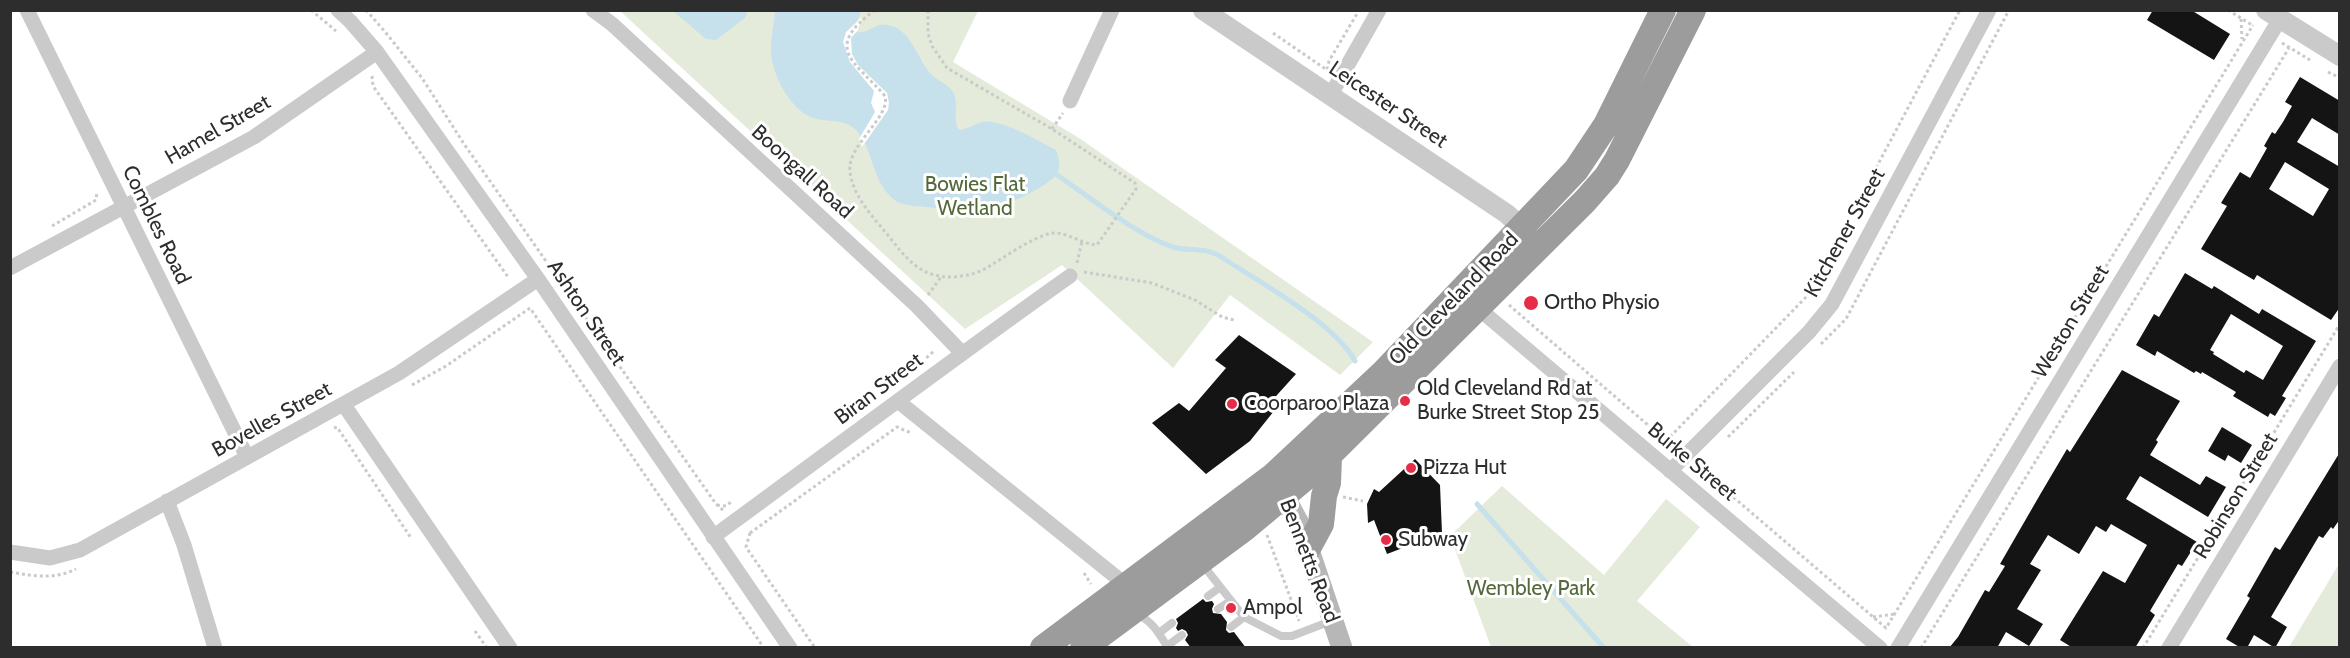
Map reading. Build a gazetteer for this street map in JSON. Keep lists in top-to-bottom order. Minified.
{"streets":{"highway":["Old Cleveland Road"],"main road":["Bennetts Road"],"street":["Leicester Street","Hamel Street","Boongall Road","Combles Road","Kitchener Street","Ashton Street","Weston Street","Biran Street","Bovelles Street","Burke Street","Robinson Street"]},"crossings":[["Leicester Street","Old Cleveland Road"],["Hamel Street","Combles Road"],["Hamel Street","Ashton Street"],["Boongall Road","Biran Street"],["Combles Road","Bovelles Street"],["Kitchener Street","Burke Street"],["Old Cleveland Road","Burke Street"],["Old Cleveland Road","Bennetts Road"],["Ashton Street","Biran Street"],["Ashton Street","Bovelles Street"]],"parks":["Bowies Flat Wetland","Wembley Park"],"places":["Ortho Physio","Old Cleveland Rd at Burke Street Stop 25","Coorparoo Plaza","Pizza Hut","Subway","Ampol"]}
